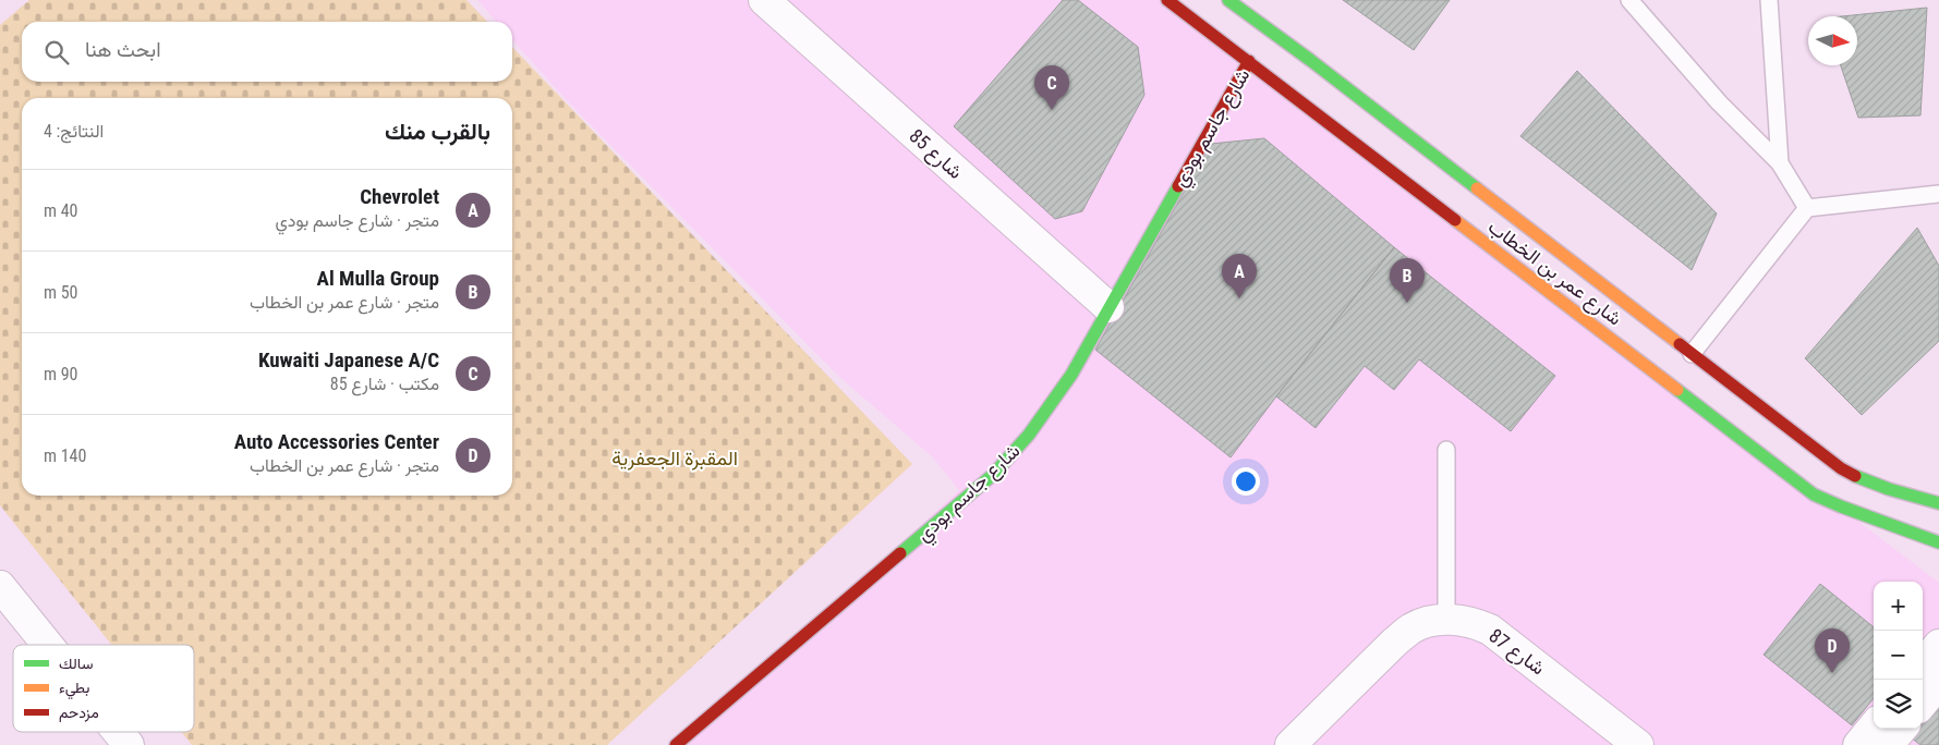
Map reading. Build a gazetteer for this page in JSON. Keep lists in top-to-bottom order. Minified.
{"streets":{"street":["شارع جاسم بودي","شارع 85","شارع عمر بن الخطاب","شارع 87"]},"crossings":[["شارع جاسم بودي","شارع 85"],["شارع جاسم بودي","شارع عمر بن الخطاب"]],"parks":["المقبرة الجعفرية"],"legend":["سالك","بطيء","مزدحم"],"north":"right","page":{"search":"ابحث هنا","pins":["C","A","B","D"],"heading":["بالقرب منك","النتائج: 4"],"list":[{"mark":"A","name":"Chevrolet","note":"متجر · شارع جاسم بودي","value":"40 m"},{"mark":"B","name":"Al Mulla Group","note":"متجر · شارع عمر بن الخطاب","value":"50 m"},{"mark":"C","name":"Kuwaiti Japanese A/C","note":"مكتب · شارع 85","value":"90 m"},{"mark":"D","name":"Auto Accessories Center","note":"متجر · شارع عمر بن الخطاب","value":"140 m"}],"map_buttons":["+","−"]}}
